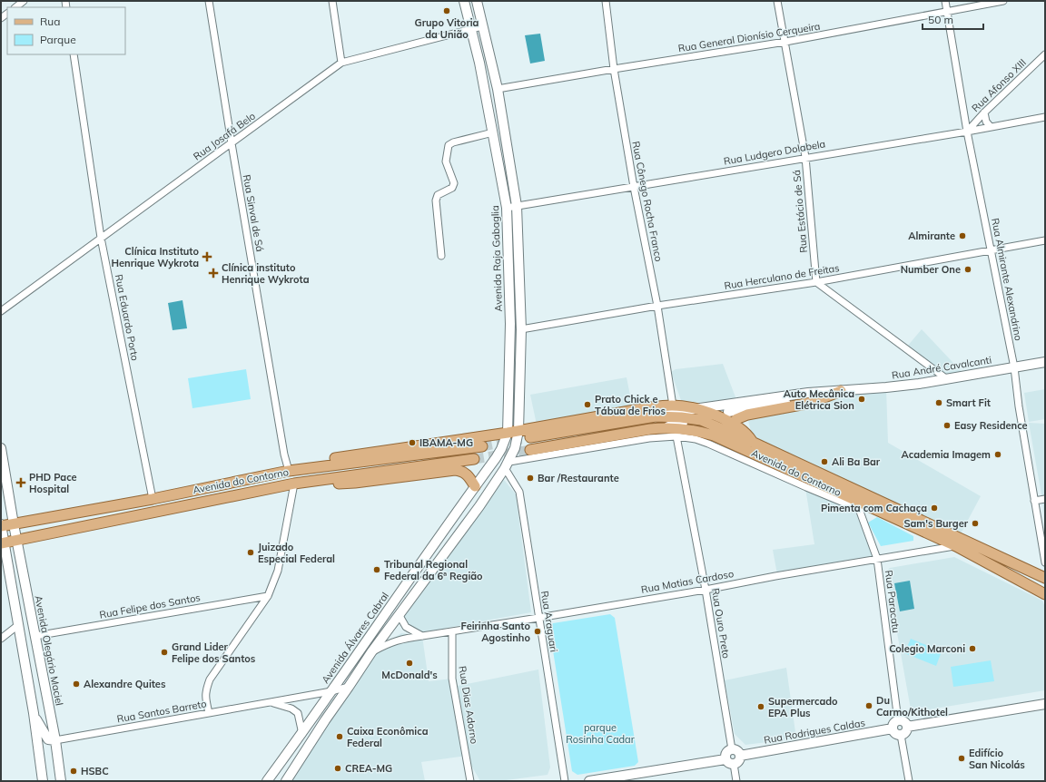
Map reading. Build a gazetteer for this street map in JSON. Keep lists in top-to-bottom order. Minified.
{"streets":{"main road":["Avenida Raja Gabaglia","Rua André Cavalcanti","Avenida do Contorno","Avenida Álvares Cabral","Avenida Olegário Maciel","Rua Rodrigues Caldas"],"street":["Rua General Dionísio Cerqueira","Rua Afonso XIII","Rua Josafá Belo","Rua Ludgero Dolabela","Rua Cônego Rocha Franco","Rua Estácio de Sá","Rua Sinval de Sá","Rua Herculano de Freitas","Rua Almirante Alexandrino","Rua Eduardo Porto","Rua Matias Cardoso","Rua Paracatu","Rua Felipe dos Santos","Rua Araguari","Rua Ouro Preto","Rua Dias Adorno","Rua Santos Barreto"]},"crossings":[["Rua General Dionísio Cerqueira","Rua Cônego Rocha Franco"],["Rua General Dionísio Cerqueira","Rua Estácio de Sá"],["Rua General Dionísio Cerqueira","Rua Almirante Alexandrino"],["Rua Afonso XIII","Rua Ludgero Dolabela"],["Rua Afonso XIII","Rua Almirante Alexandrino"],["Rua Josafá Belo","Rua Sinval de Sá"],["Rua Josafá Belo","Avenida Raja Gabaglia"],["Rua Josafá Belo","Rua Eduardo Porto"],["Rua Ludgero Dolabela","Rua Cônego Rocha Franco"],["Rua Ludgero Dolabela","Rua Estácio de Sá"],["Rua Ludgero Dolabela","Avenida Raja Gabaglia"],["Rua Ludgero Dolabela","Rua Almirante Alexandrino"],["Rua Cônego Rocha Franco","Rua Herculano de Freitas"],["Rua Estácio de Sá","Rua Herculano de Freitas"],["Rua Sinval de Sá","Avenida do Contorno"],["Avenida Raja Gabaglia","Avenida Álvares Cabral"],["Rua Herculano de Freitas","Rua Almirante Alexandrino"],["Rua Almirante Alexandrino","Rua André Cavalcanti"],["Rua Eduardo Porto","Avenida do Contorno"],["Rua André Cavalcanti","Avenida do Contorno"],["Avenida do Contorno","Rua Matias Cardoso"],["Avenida do Contorno","Rua Paracatu"],["Avenida do Contorno","Rua Araguari"],["Avenida do Contorno","Rua Ouro Preto"],["Avenida do Contorno","Avenida Olegário Maciel"],["Rua Matias Cardoso","Rua Paracatu"],["Rua Matias Cardoso","Rua Araguari"],["Rua Matias Cardoso","Rua Ouro Preto"],["Rua Matias Cardoso","Rua Dias Adorno"],["Rua Paracatu","Rua Rodrigues Caldas"],["Rua Felipe dos Santos","Avenida Olegário Maciel"],["Rua Ouro Preto","Rua Rodrigues Caldas"],["Avenida Álvares Cabral","Rua Santos Barreto"],["Avenida Olegário Maciel","Rua Santos Barreto"]],"parks":["parque Rosinha Cadar"],"places":{"other":["Grupo Vitoria da União","Almirante","Number One","Auto Mecânica Elétrica Sion","Smart Fit","Prato Chick e Tábua de Frios","Easy Residence","IBAMA-MG","Academia Imagem","Ali Ba Bar","Bar /Restaurante","Pimenta com Cachaça","Sam's Burger","Juizado Especial Federal","Tribunal Regional Federal da 6ª Região","Feirinha Santo Agostinho","Colegio Marconi","Grand Lider Felipe dos Santos","McDonald's","Alexandre Quites","Du Carmo/Kithotel","Supermercado EPA Plus","Caixa Econômica Federal","Edifício San Nicolás","CREA-MG","HSBC"],"health":["Clínica Instituto Henrique Wykrota","Clínica instituto Henrique Wykrota","PHD Pace Hospital"]},"legend":["Rua","Parque"],"scale_bar":"50 m"}
